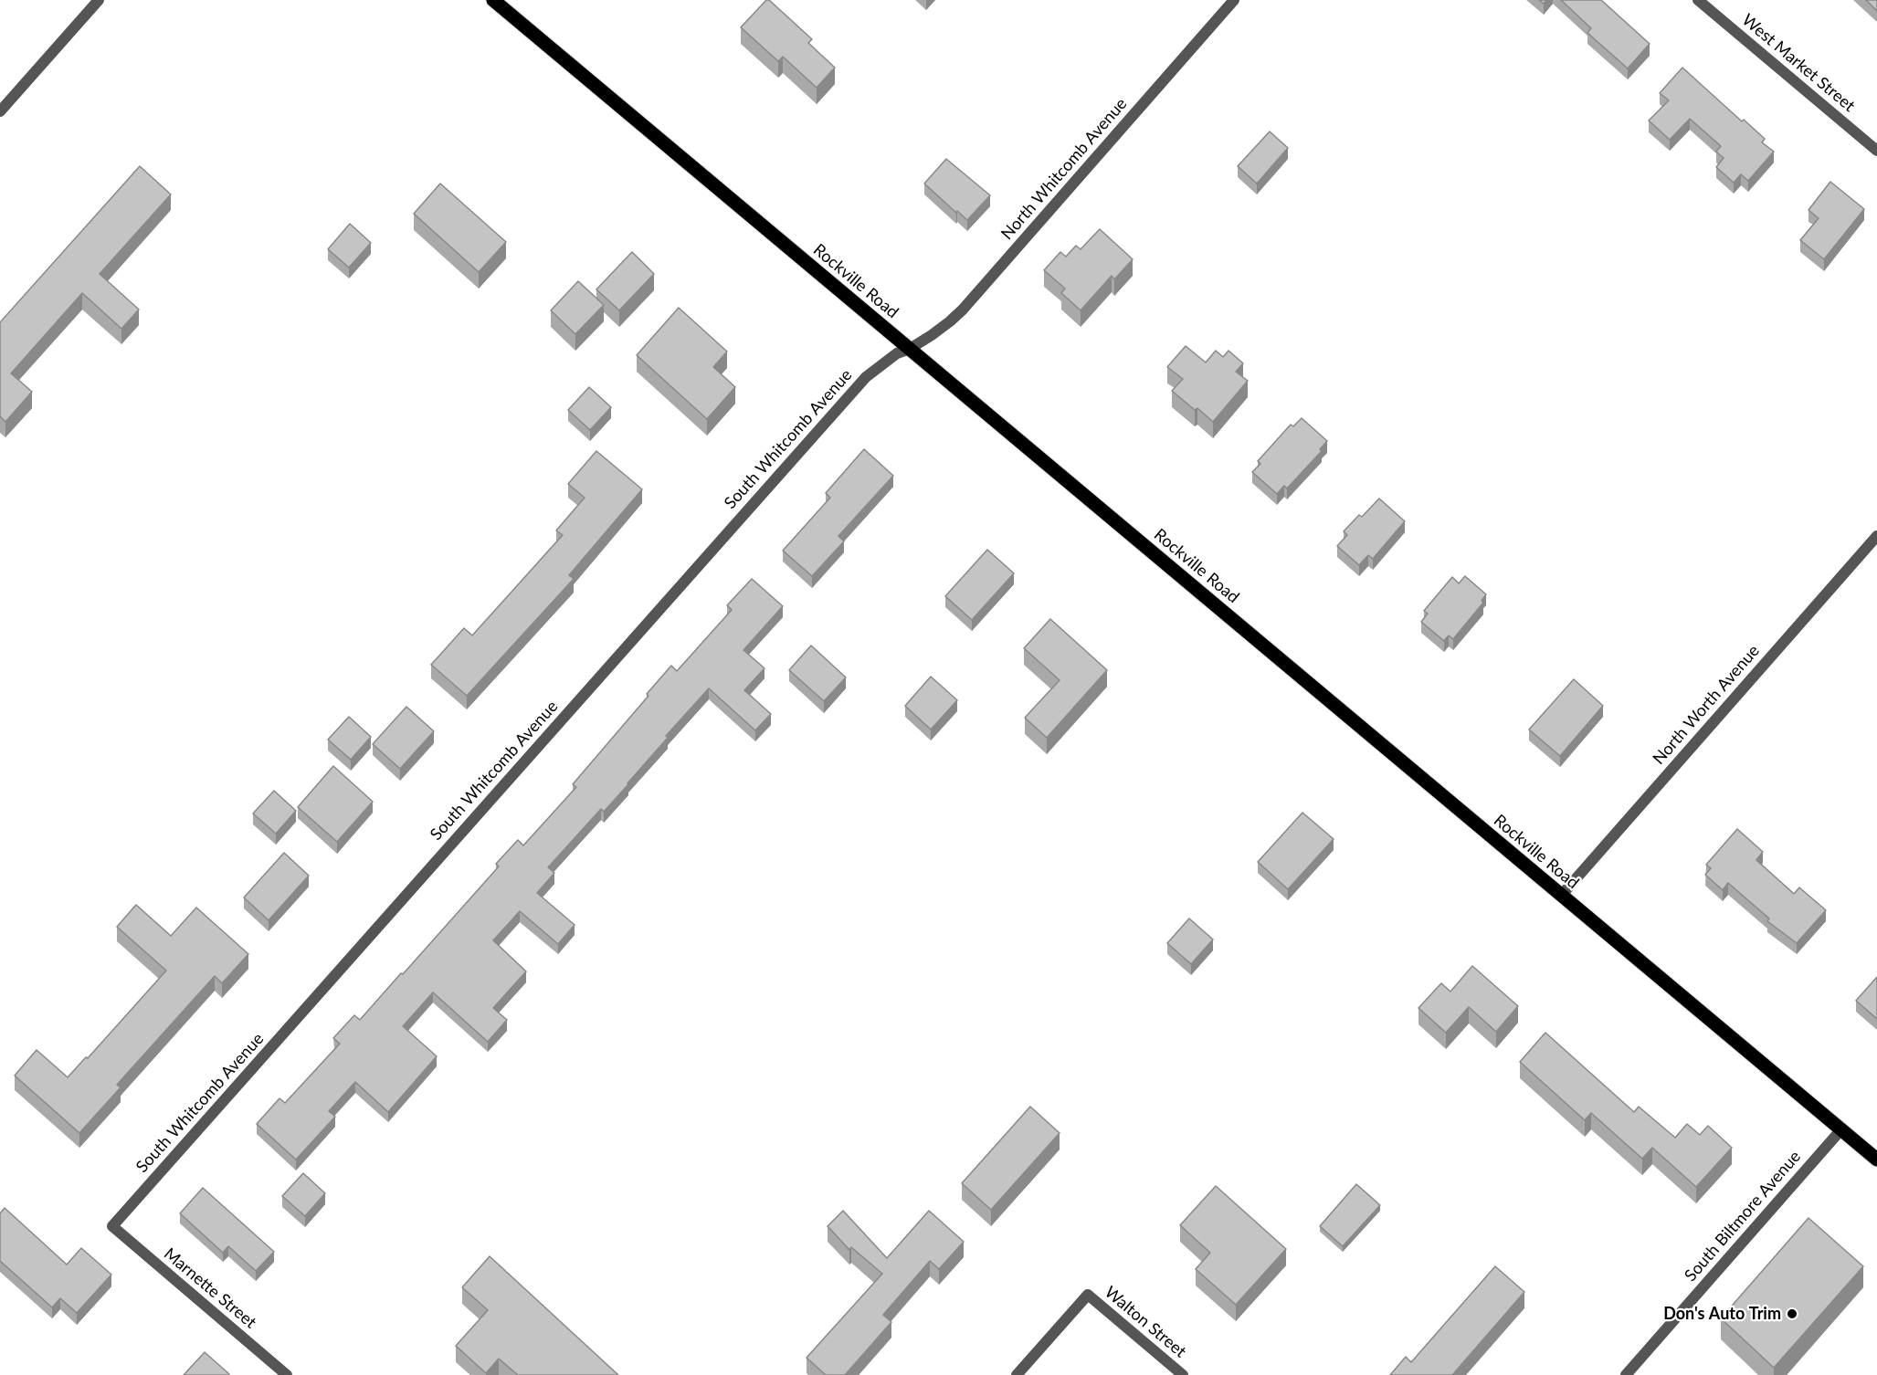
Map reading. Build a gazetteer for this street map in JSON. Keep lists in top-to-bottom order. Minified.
{"streets":{"main road":["Rockville Road"],"street":["West Market Street","North Whitcomb Avenue","South Whitcomb Avenue","North Worth Avenue","South Biltmore Avenue","Marnette Street","Walton Street"]},"crossings":[["North Whitcomb Avenue","Rockville Road"],["North Whitcomb Avenue","South Whitcomb Avenue"],["Rockville Road","South Whitcomb Avenue"],["Rockville Road","North Worth Avenue"],["Rockville Road","South Biltmore Avenue"],["South Whitcomb Avenue","Marnette Street"]],"places":["Don's Auto Trim"]}
